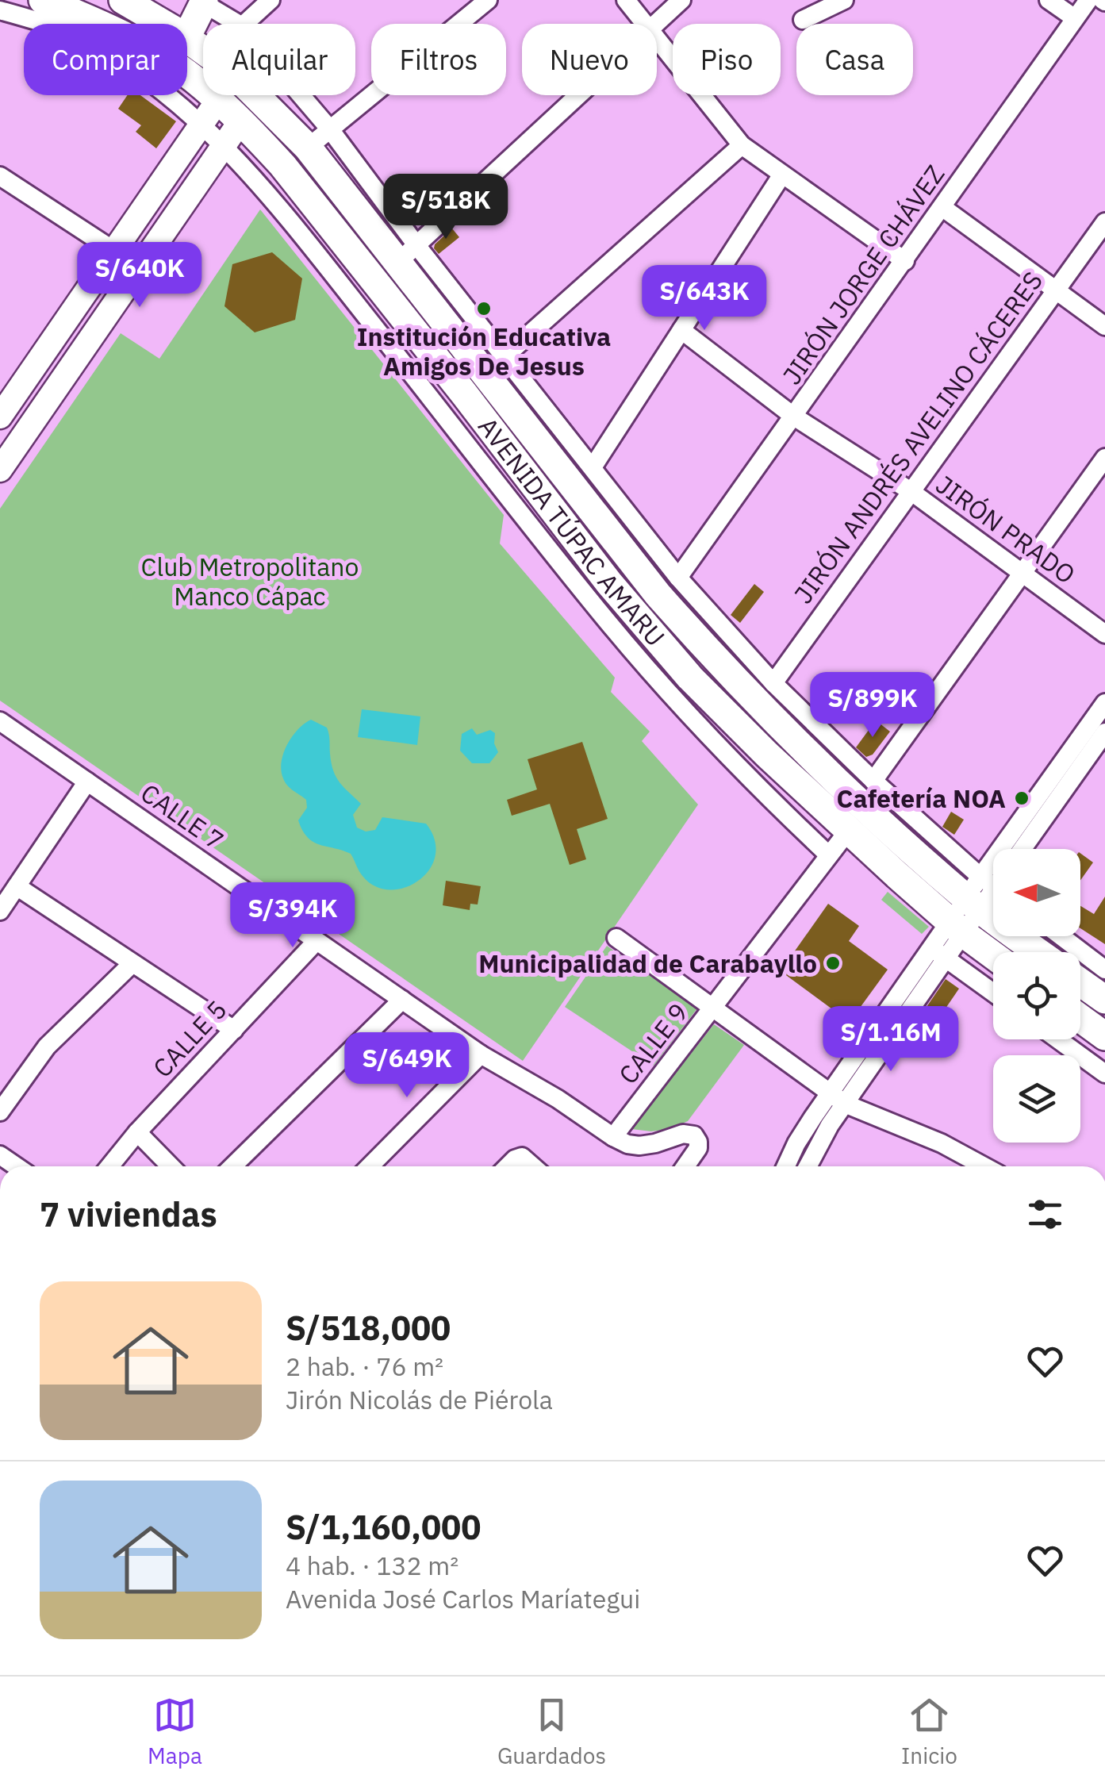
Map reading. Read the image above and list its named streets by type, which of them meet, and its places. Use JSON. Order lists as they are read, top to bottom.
{
  "streets": {
    "highway": ["AVENIDA TÚPAC AMARU"],
    "street": [
      "JIRÓN JORGE CHÁVEZ",
      "JIRÓN ANDRÉS AVELINO CÁCERES",
      "JIRÓN PRADO",
      "CALLE 7",
      "CALLE 5",
      "CALLE 9"
    ]
  },
  "crossings": [
    ["JIRÓN JORGE CHÁVEZ", "JIRÓN PRADO"],
    ["JIRÓN JORGE CHÁVEZ", "AVENIDA TÚPAC AMARU"],
    ["JIRÓN ANDRÉS AVELINO CÁCERES", "JIRÓN PRADO"],
    ["JIRÓN ANDRÉS AVELINO CÁCERES", "AVENIDA TÚPAC AMARU"],
    ["AVENIDA TÚPAC AMARU", "CALLE 9"],
    ["CALLE 7", "CALLE 5"],
    ["CALLE 7", "CALLE 9"]
  ],
  "parks": ["Club Metropolitano Manco Cápac"],
  "places": ["Institución Educativa Amigos De Jesus", "Cafetería NOA", "Municipalidad de Carabayllo"],
  "north": "left",
  "page": {
    "chip": [
      "Comprar",
      "Alquilar",
      "Filtros",
      "Nuevo",
      "Piso",
      "Casa"
    ],
    "price": [
      "S/518K",
      "S/640K",
      "S/643K",
      "S/899K",
      "S/394K",
      "S/1.16M",
      "S/649K"
    ],
    "heading": "7 viviendas",
    "list": [
      {
        "name": "S/518,000",
        "note": "2 hab. · 76 m² · Jirón Nicolás de Piérola"
      },
      {
        "name": "S/1,160,000",
        "note": "4 hab. · 132 m² · Avenida José Carlos Maríategui"
      }
    ],
    "tabs": ["Mapa", "Guardados", "Inicio"]
  }
}
